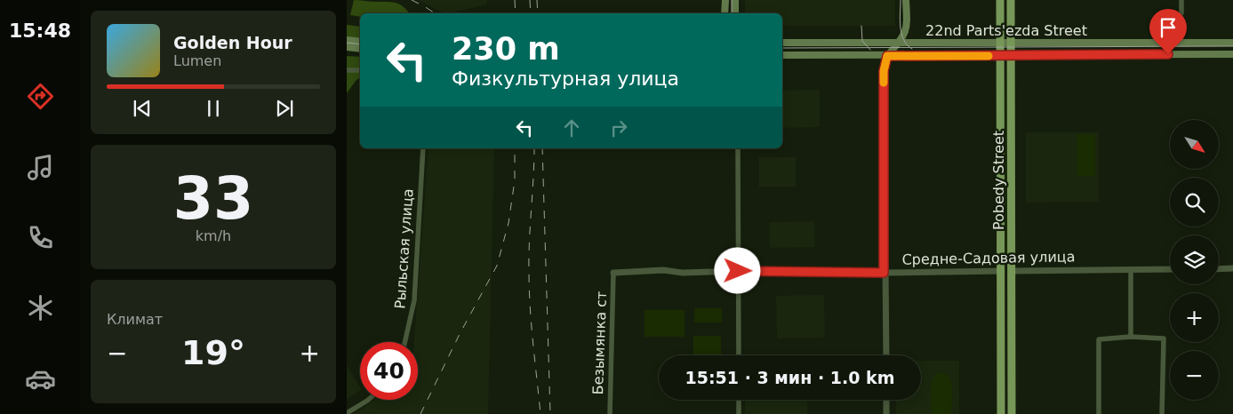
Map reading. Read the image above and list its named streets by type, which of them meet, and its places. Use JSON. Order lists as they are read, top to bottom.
{
  "streets": {
    "main road": ["22nd Parts'ezda Street", "Pobedy Street", "Средне-Садовая улица"],
    "street": ["Рыльская улица", "Безымянка ст"]
  },
  "crossings": [
    ["22nd Parts'ezda Street", "Pobedy Street"],
    ["Pobedy Street", "Средне-Садовая улица"],
    ["Средне-Садовая улица", "Безымянка ст"]
  ],
  "north": "bottom right",
  "page": {
    "tabs": "15:48",
    "turn": ["230 m", "Физкультурная улица"],
    "song": ["Golden Hour", "Lumen"],
    "map_buttons": ["+", "−"],
    "tile": [
      ["33", "km/h"],
      "Климат"
    ],
    "heat": ["−", "19°", "+"],
    "limit": "40",
    "trip": "15:51 · 3 мин · 1.0 km"
  }
}
